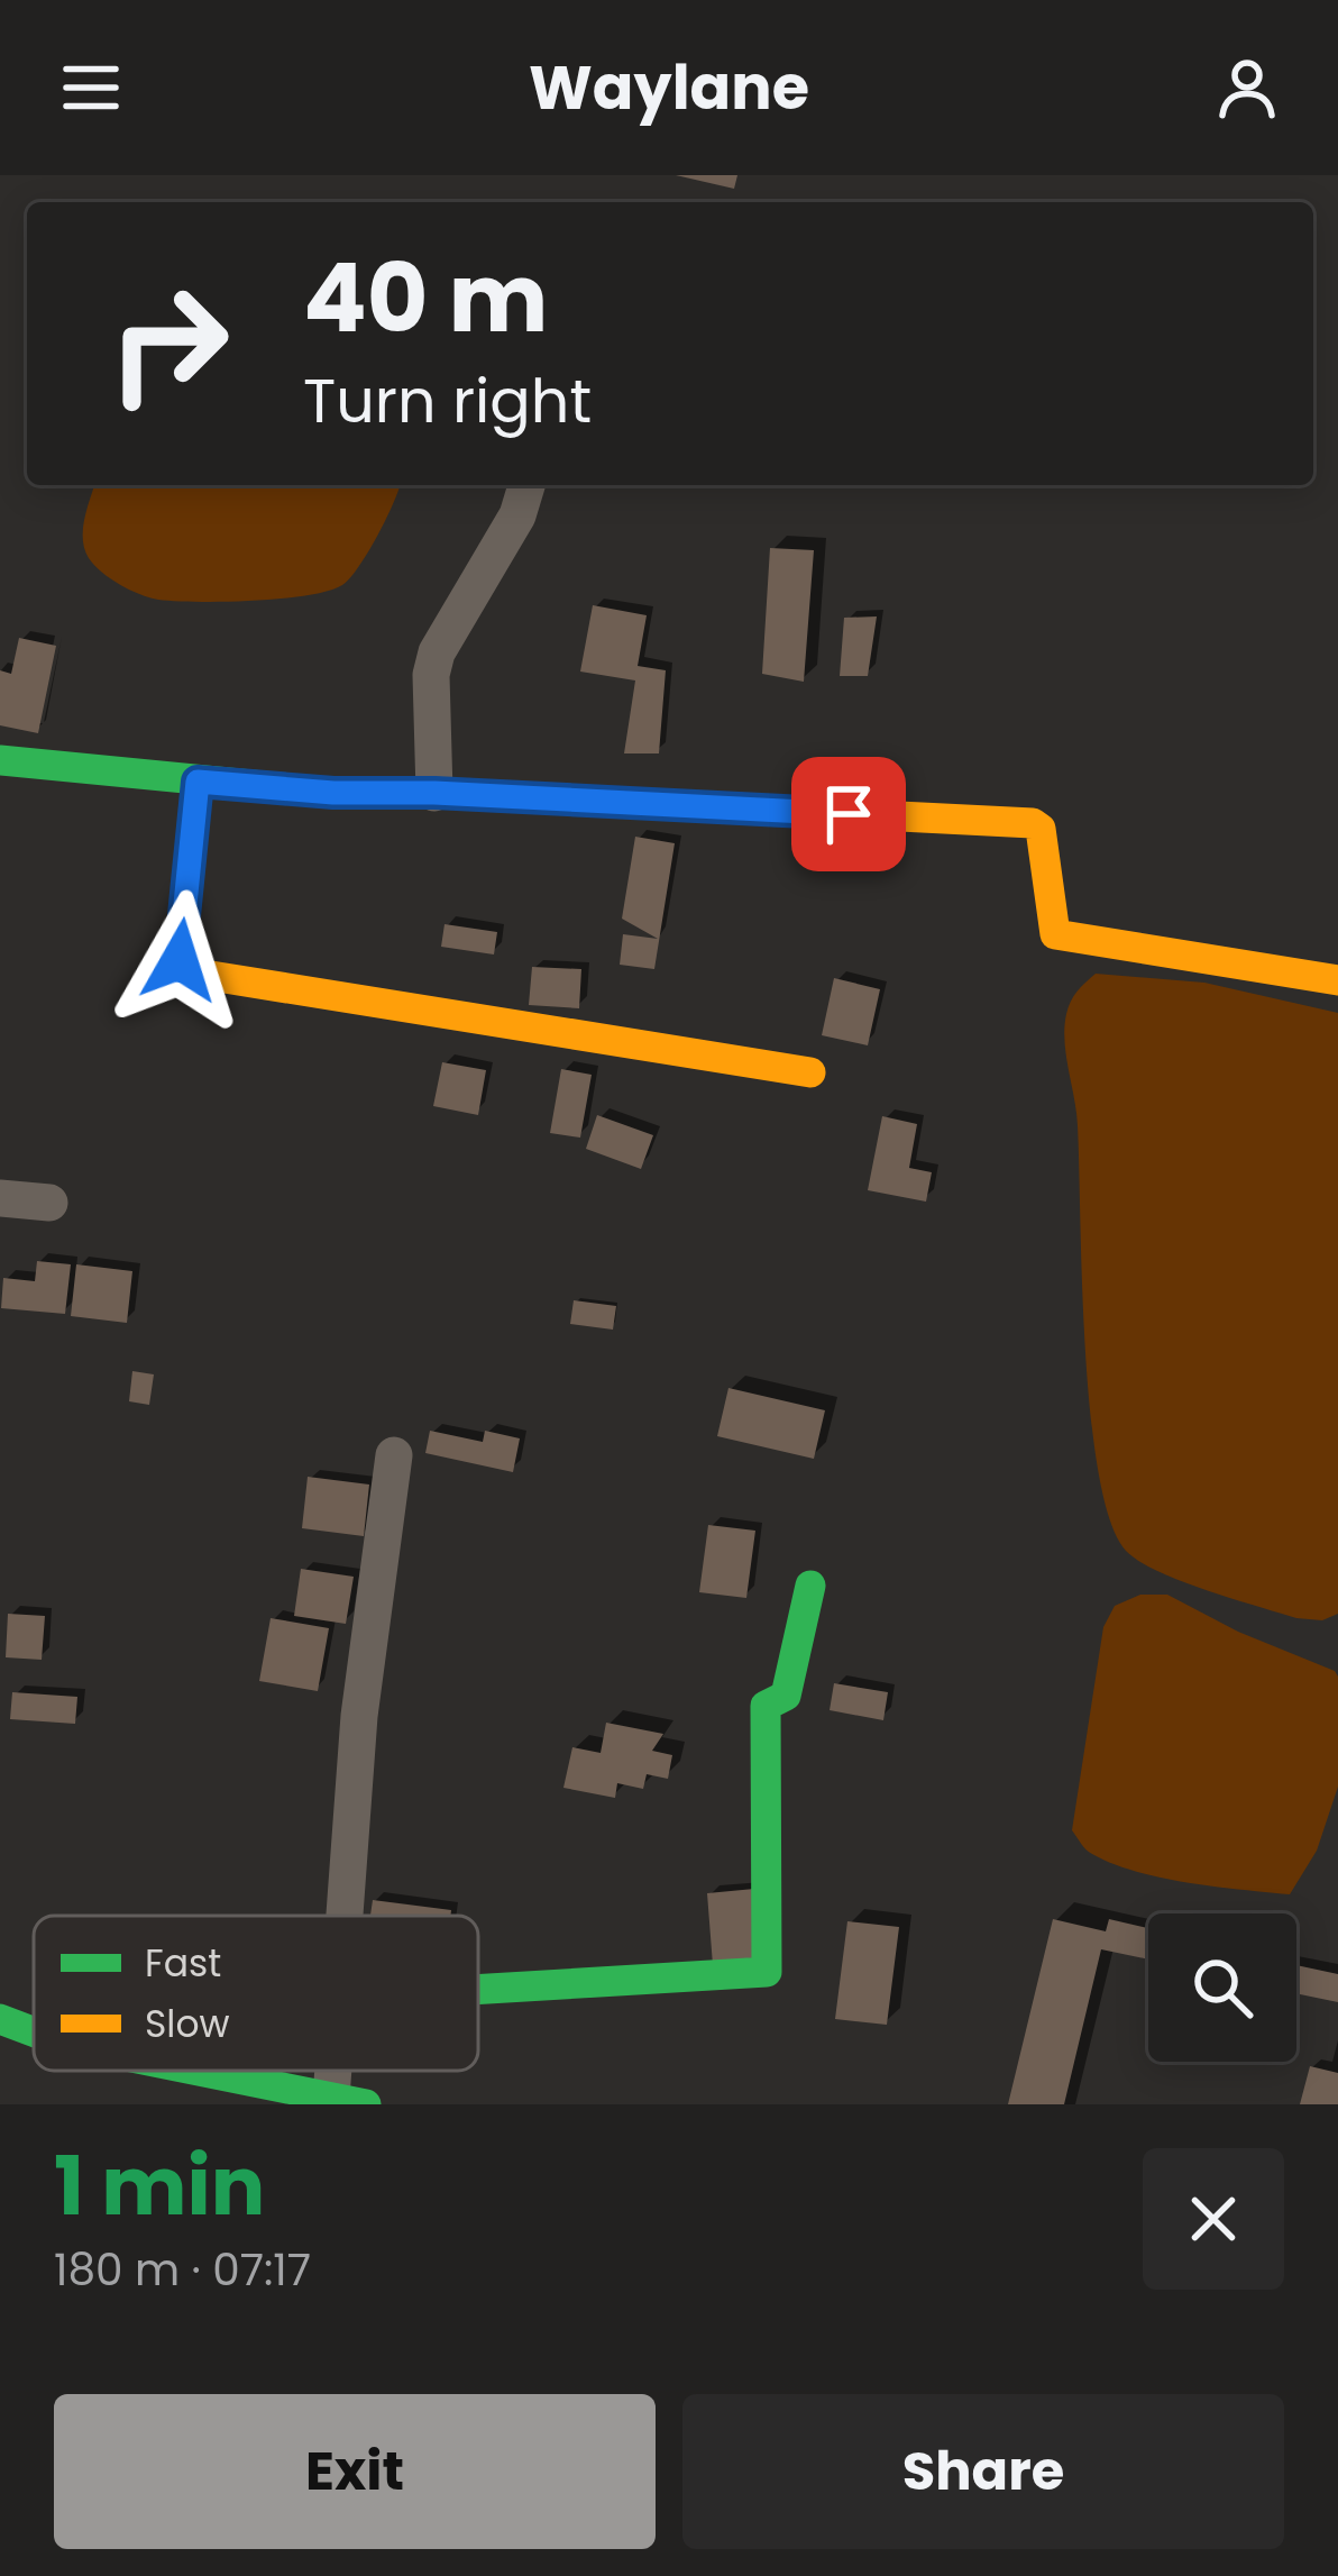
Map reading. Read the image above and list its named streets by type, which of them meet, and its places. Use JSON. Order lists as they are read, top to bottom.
{
  "legend": ["Fast", "Slow"],
  "page": {
    "header": "Waylane",
    "turn": ["40 m", "Turn right"],
    "heading": ["1 min", "180 m · 07:17"],
    "buttons": ["Exit", "Share"]
  }
}
